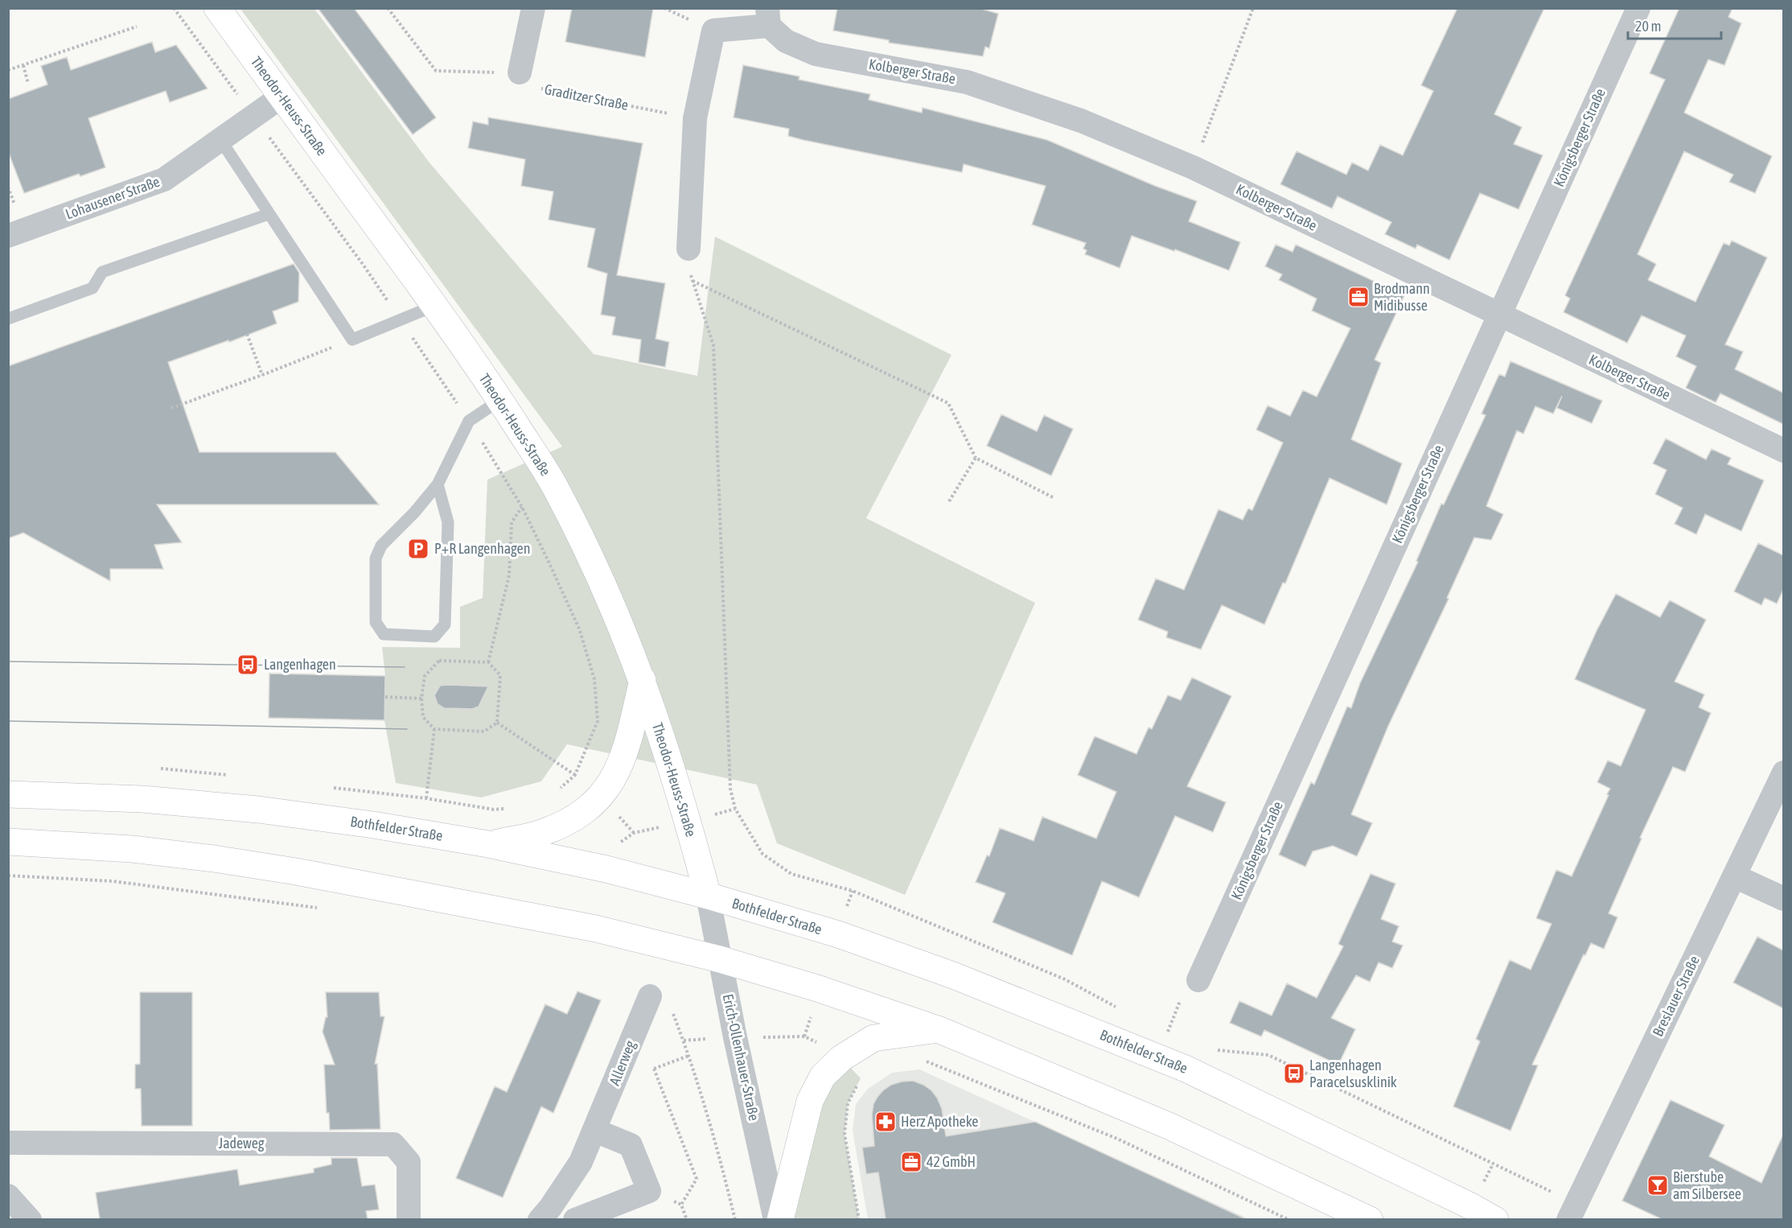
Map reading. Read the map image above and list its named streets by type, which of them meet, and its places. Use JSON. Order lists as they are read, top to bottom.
{
  "streets": {
    "main road": ["Theodor-Heuss-Straße", "Bothfelder Straße"],
    "street": [
      "Kolberger Straße",
      "Königsberger Straße",
      "Lohausener Straße",
      "Breslauer Straße",
      "Erich-Ollenhauer-Straße",
      "Allerweg",
      "Jadeweg"
    ],
    "path": ["Graditzer Straße"]
  },
  "crossings": [
    ["Kolberger Straße", "Königsberger Straße"],
    ["Theodor-Heuss-Straße", "Lohausener Straße"],
    ["Theodor-Heuss-Straße", "Bothfelder Straße"],
    ["Theodor-Heuss-Straße", "Erich-Ollenhauer-Straße"],
    ["Bothfelder Straße", "Erich-Ollenhauer-Straße"]
  ],
  "places": {
    "office": ["Brodmann Midibusse", "42 GmbH"],
    "parking": ["P+R Langenhagen"],
    "bus stop": ["Langenhagen", "Langenhagen Paracelsusklinik"],
    "pharmacy": ["Herz Apotheke"],
    "bar": ["Bierstube am Silbersee"]
  },
  "scale_bar": "20 m"
}
